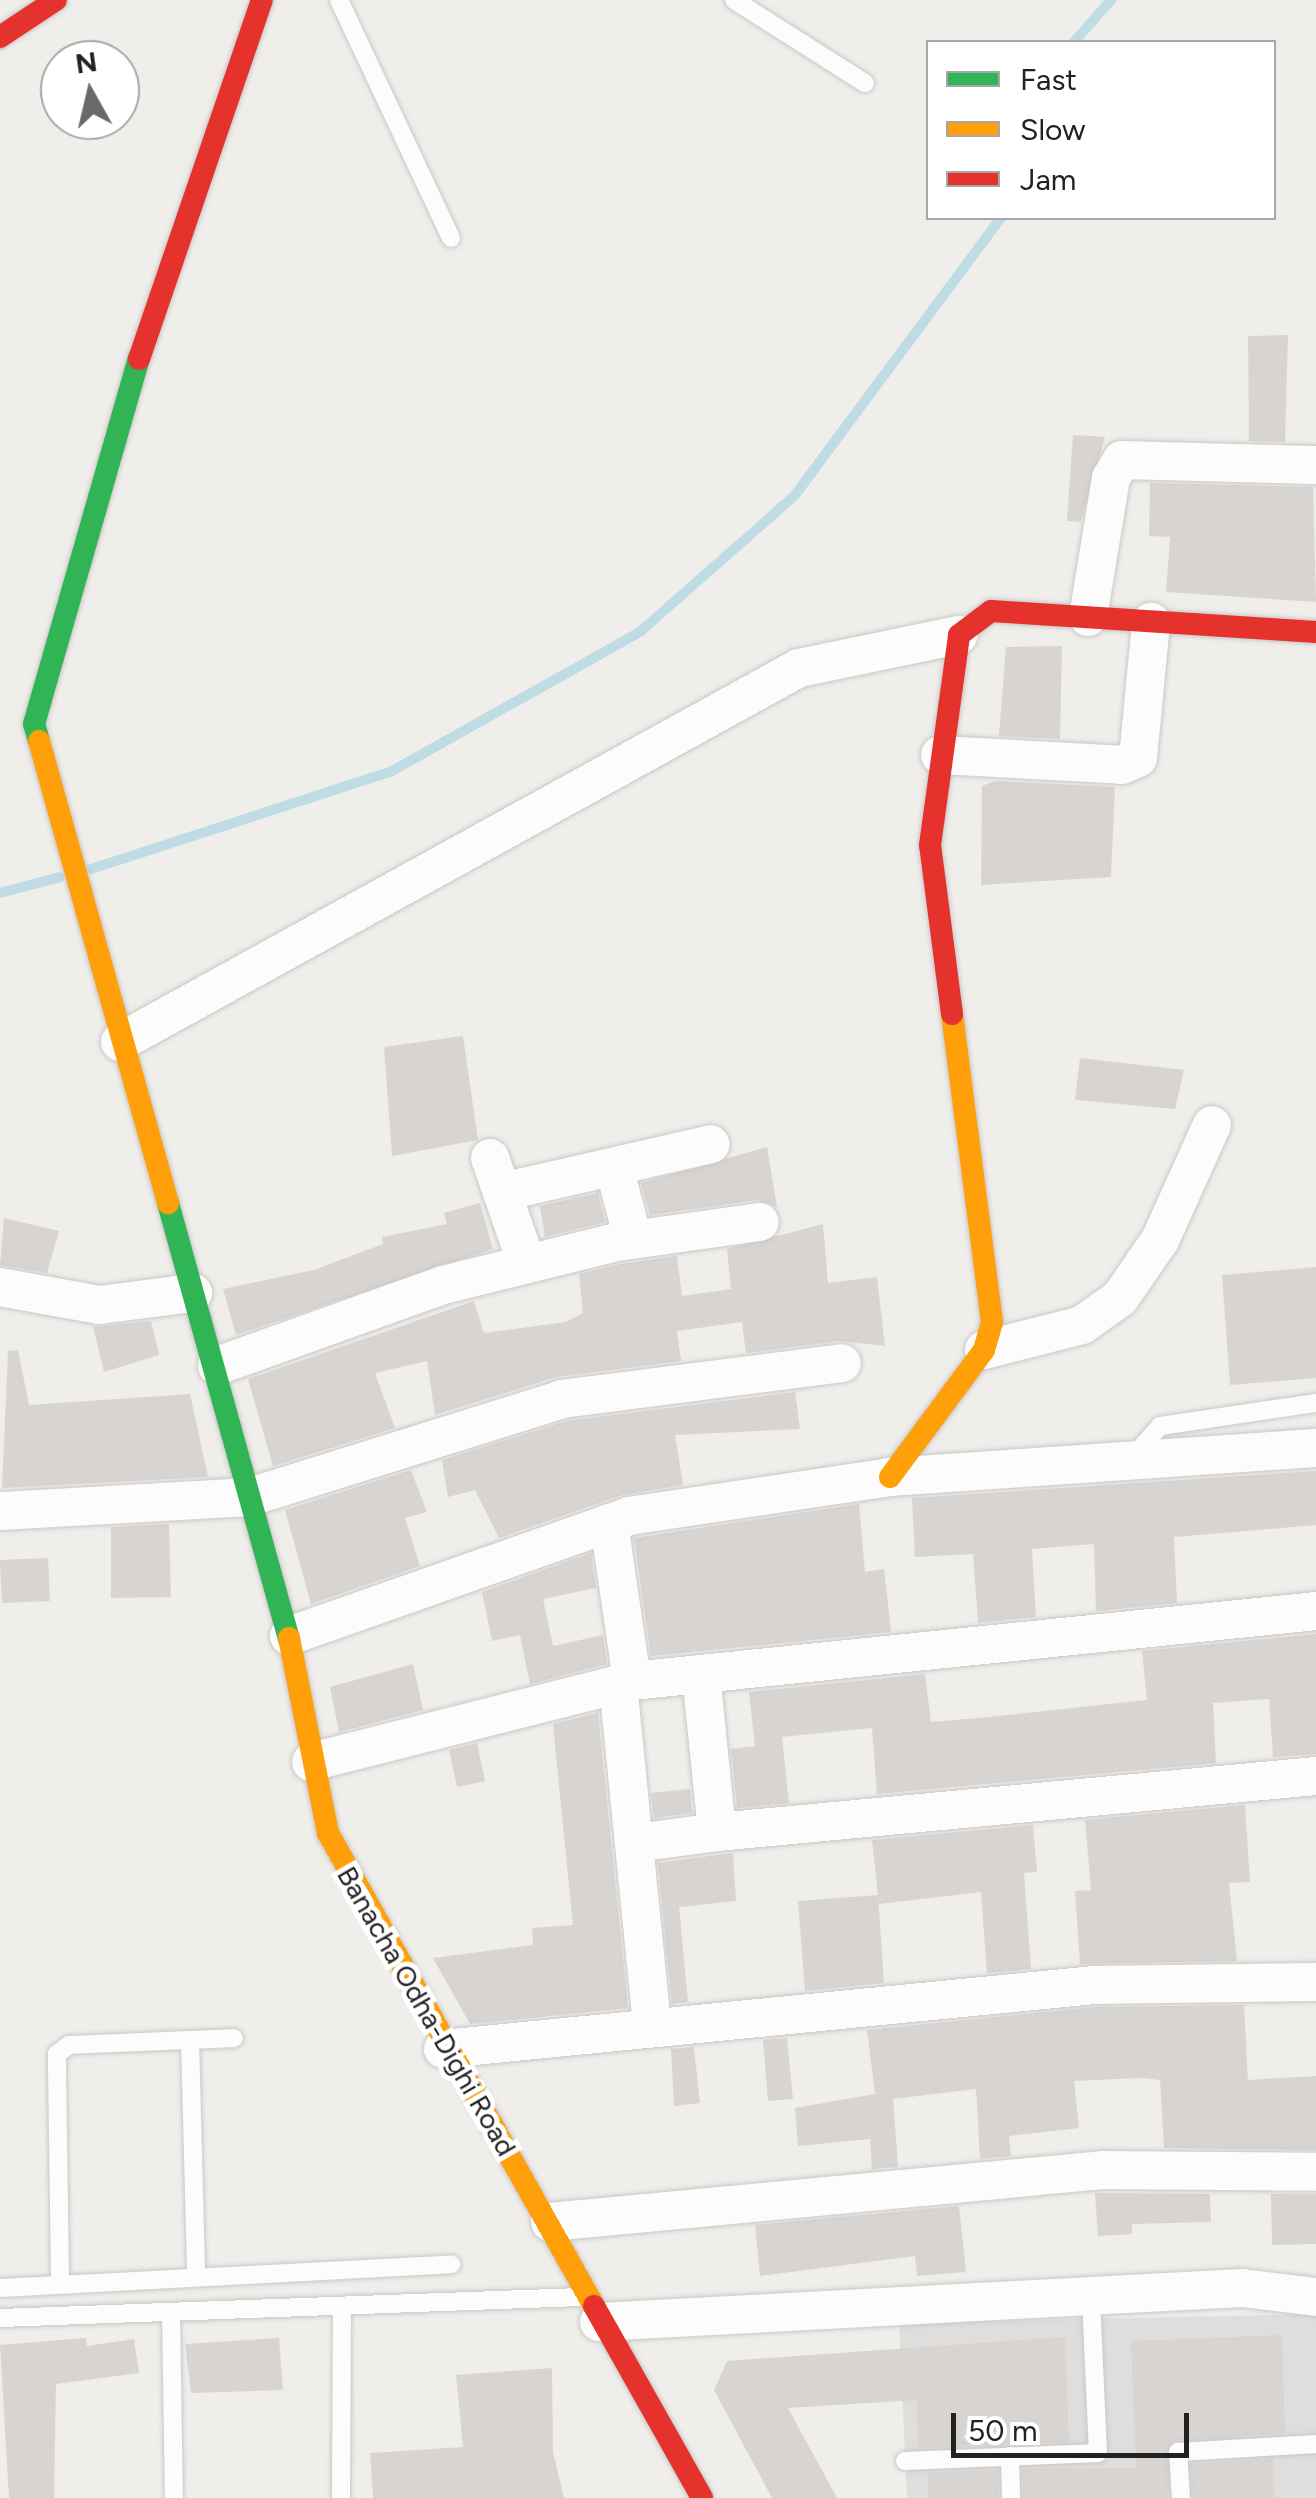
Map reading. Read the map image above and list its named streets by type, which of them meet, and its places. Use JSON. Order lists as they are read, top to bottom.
{
  "streets": {
    "street": ["Banacha Odha-Dighi Road"]
  },
  "legend": ["Fast", "Slow", "Jam"],
  "scale_bar": "50 m",
  "north": "top"
}
